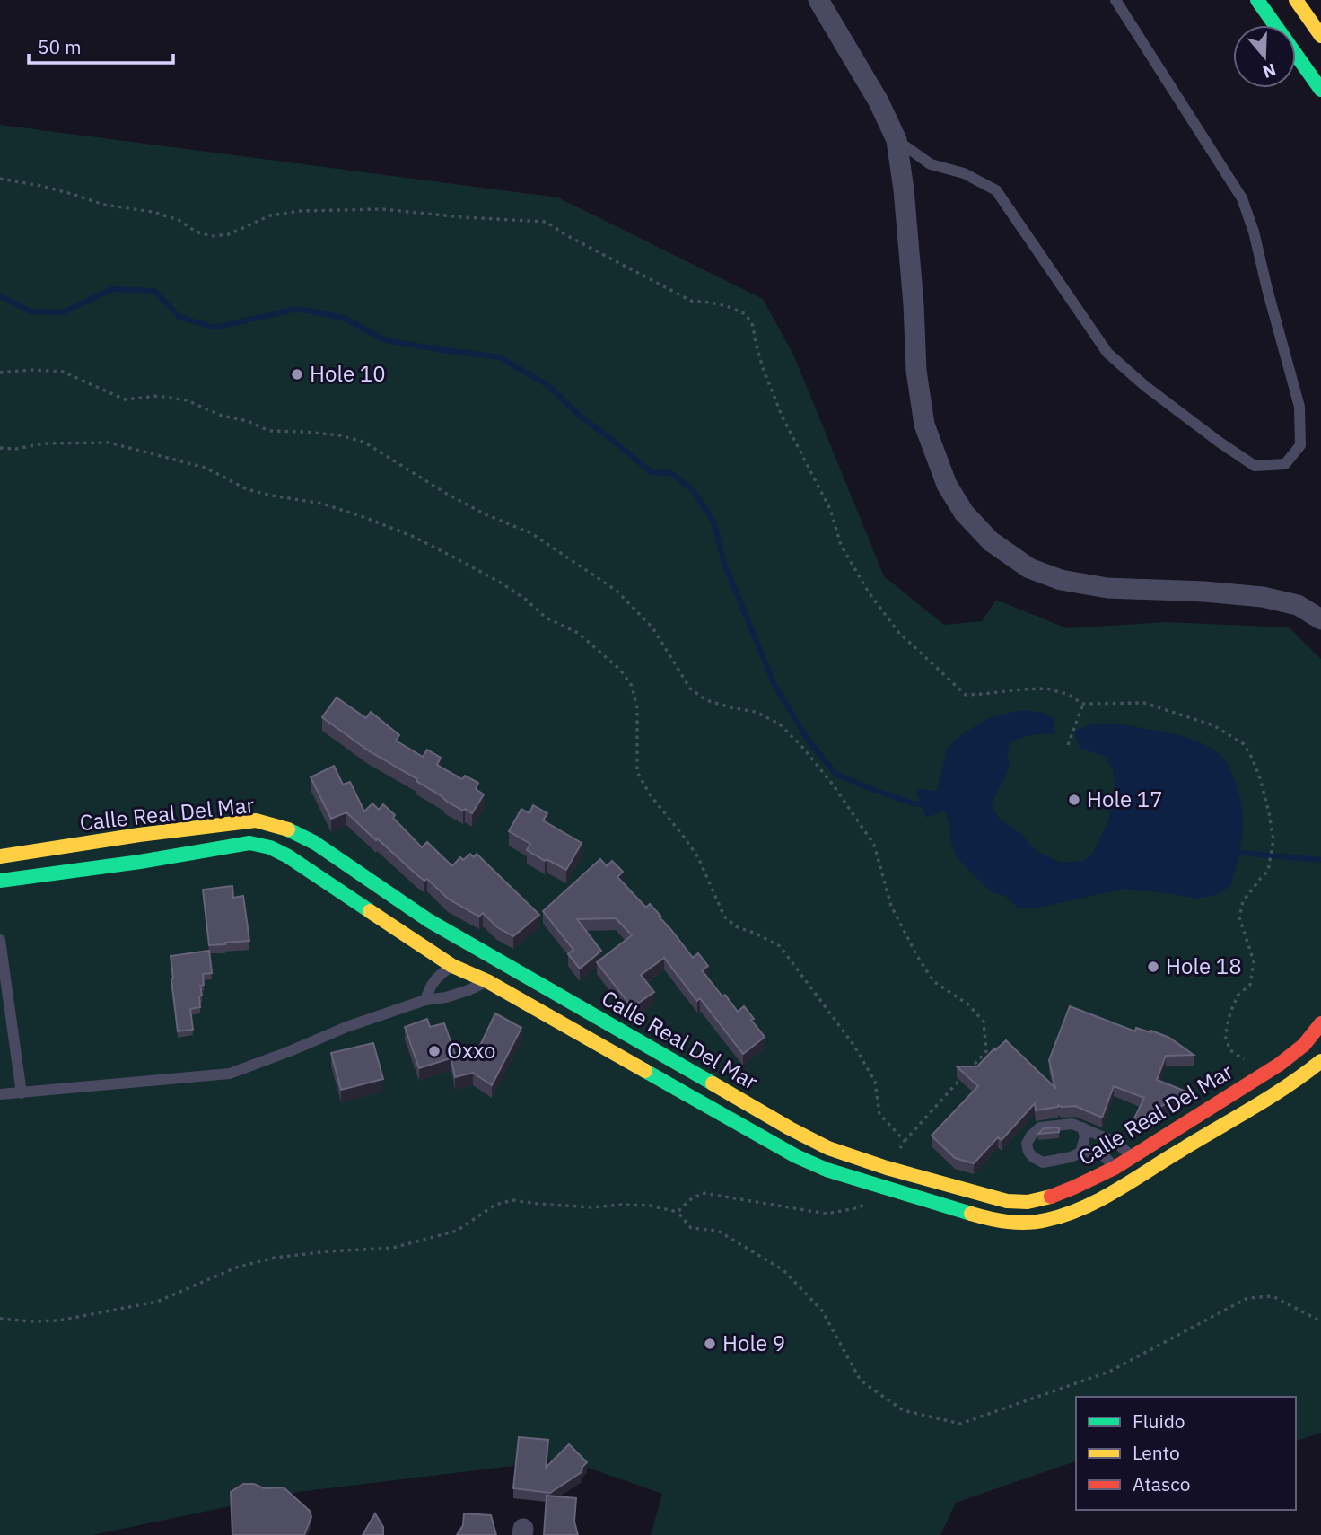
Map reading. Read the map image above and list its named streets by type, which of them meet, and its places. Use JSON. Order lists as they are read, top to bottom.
{
  "streets": {
    "main road": ["Calle Real Del Mar"]
  },
  "places": [
    "Hole 10",
    "Hole 17",
    "Hole 18",
    "Oxxo",
    "Hole 9"
  ],
  "legend": ["Fluido", "Lento", "Atasco"],
  "scale_bar": "50 m",
  "north": "bottom"
}
